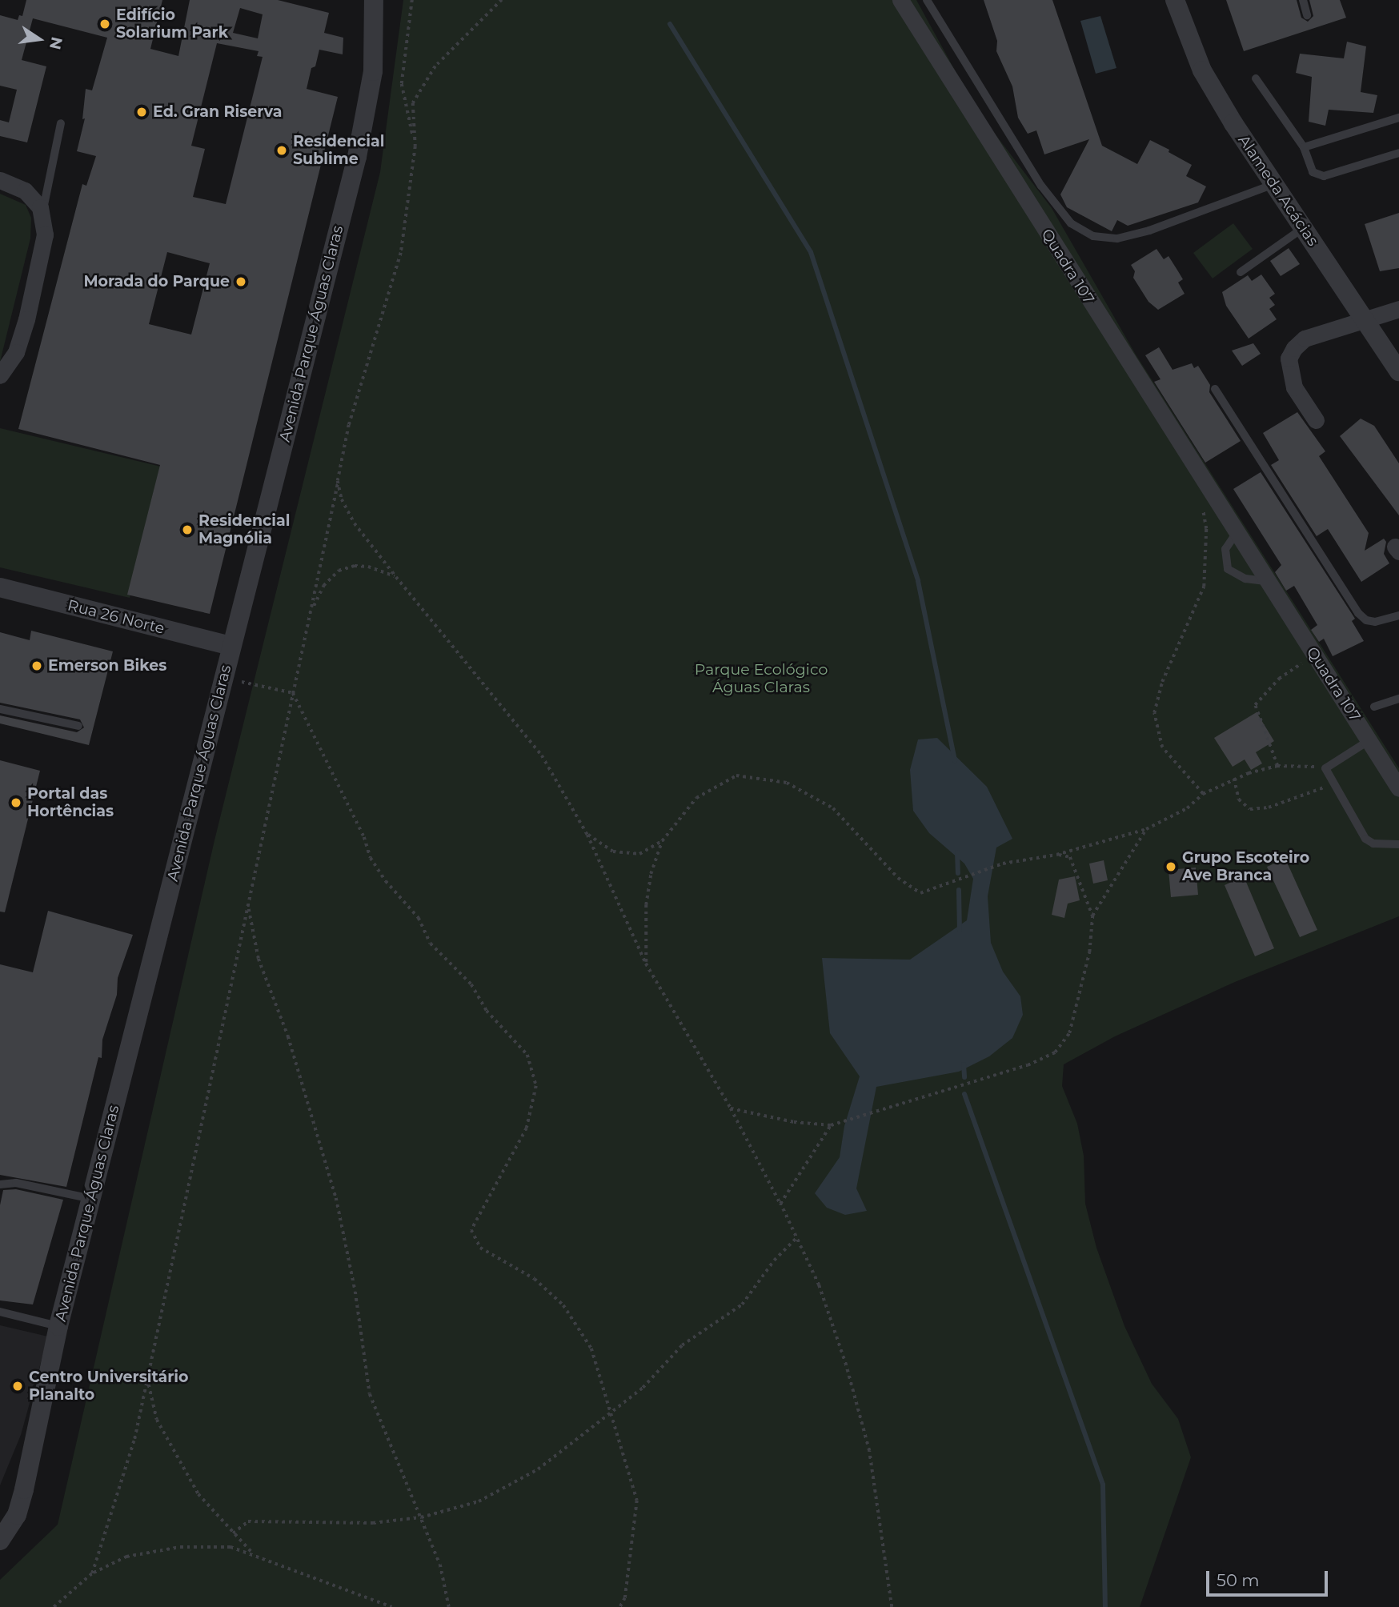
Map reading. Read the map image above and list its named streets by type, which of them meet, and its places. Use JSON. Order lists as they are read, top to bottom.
{
  "streets": {
    "street": [
      "Alameda Acácias",
      "Quadra 107",
      "Avenida Parque Águas Claras",
      "Rua 26 Norte"
    ]
  },
  "crossings": [
    ["Avenida Parque Águas Claras", "Rua 26 Norte"]
  ],
  "parks": ["Parque Ecológico Águas Claras"],
  "places": [
    "Edifício Solarium Park",
    "Ed. Gran Riserva",
    "Residencial Sublime",
    "Morada do Parque",
    "Residencial Magnólia",
    "Emerson Bikes",
    "Portal das Hortências",
    "Grupo Escoteiro Ave Branca",
    "Centro Universitário Planalto"
  ],
  "scale_bar": "50 m",
  "north": "right"
}
